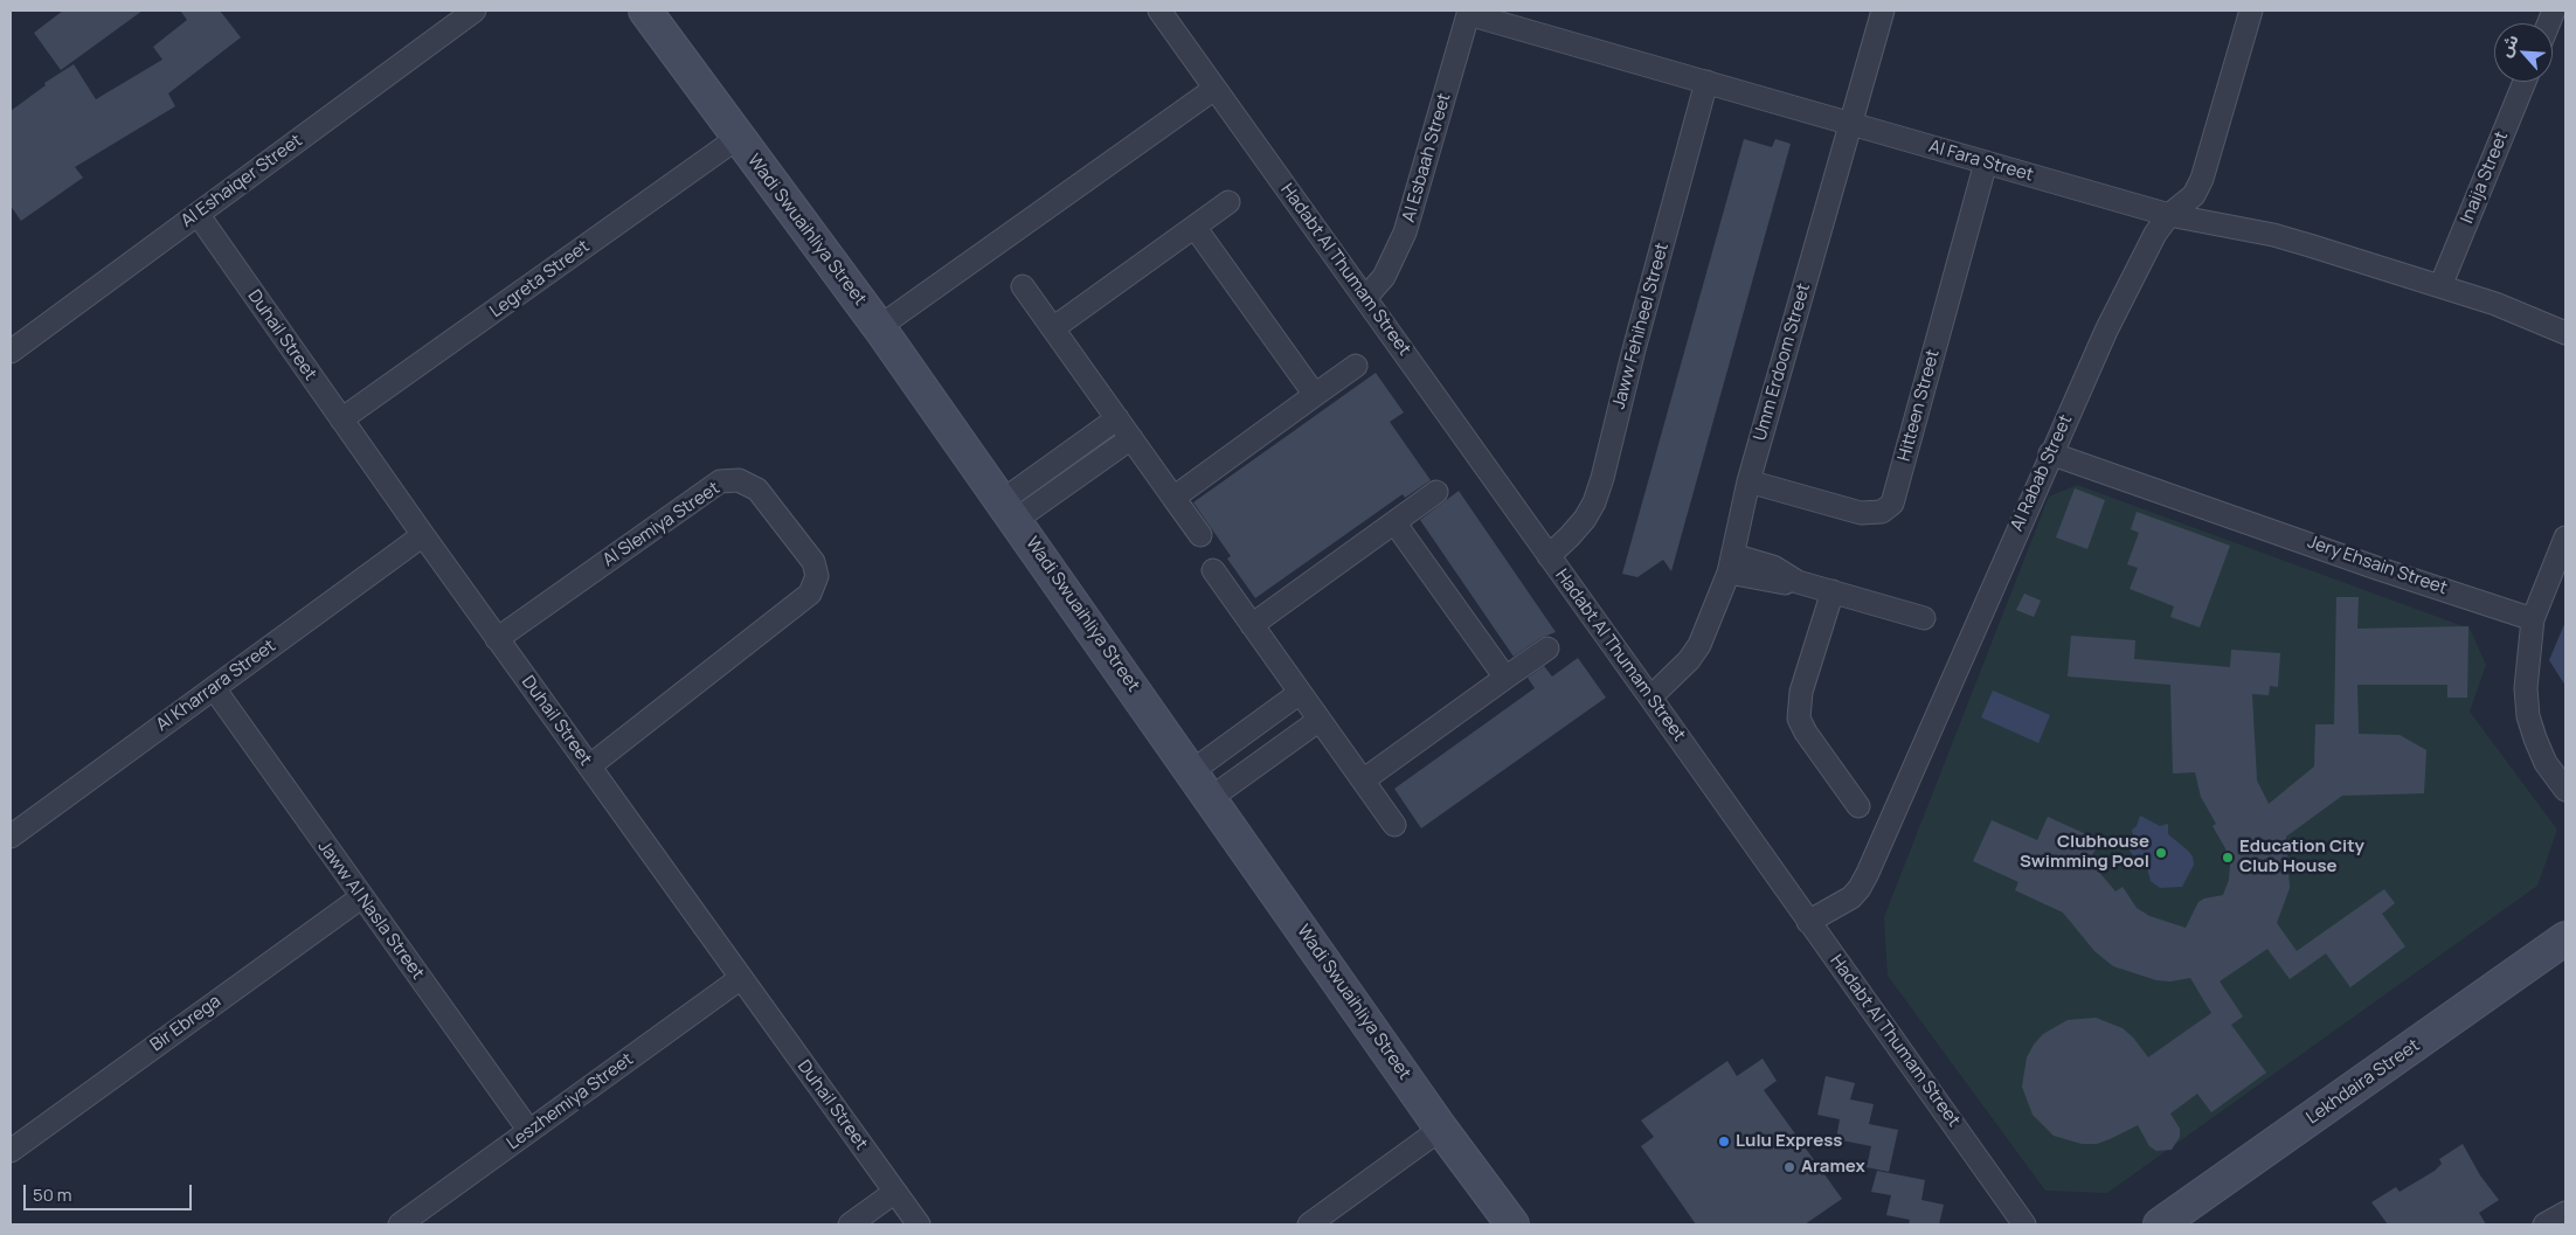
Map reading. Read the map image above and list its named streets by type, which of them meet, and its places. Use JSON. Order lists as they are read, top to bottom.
{
  "streets": {
    "street": [
      "Al Esbaah Street",
      "Al Fara Street",
      "Inaija Street",
      "Al Eshaiqer Street",
      "Wadi Swuaihliya Street",
      "Hadabt Al Thumam Street",
      "Legreta Street",
      "Jaww Fehiheel Street",
      "Duhail Street",
      "Umm Erdoom Street",
      "Hitteen Street",
      "Al Rabab Street",
      "Al Slemiya Street",
      "Jery Ehsain Street",
      "Al Kharrara Street",
      "Jaww Al Nasla Street",
      "Bir Ebrega",
      "Lekhdaira Street",
      "Leszhemiya Street"
    ]
  },
  "crossings": [
    ["Al Esbaah Street", "Al Fara Street"],
    ["Al Esbaah Street", "Hadabt Al Thumam Street"],
    ["Al Fara Street", "Inaija Street"],
    ["Al Fara Street", "Jaww Fehiheel Street"],
    ["Al Fara Street", "Umm Erdoom Street"],
    ["Al Fara Street", "Hitteen Street"],
    ["Al Fara Street", "Al Rabab Street"],
    ["Al Eshaiqer Street", "Duhail Street"],
    ["Wadi Swuaihliya Street", "Legreta Street"],
    ["Hadabt Al Thumam Street", "Jaww Fehiheel Street"],
    ["Hadabt Al Thumam Street", "Umm Erdoom Street"],
    ["Hadabt Al Thumam Street", "Al Rabab Street"],
    ["Legreta Street", "Duhail Street"],
    ["Duhail Street", "Al Slemiya Street"],
    ["Duhail Street", "Al Kharrara Street"],
    ["Duhail Street", "Leszhemiya Street"],
    ["Umm Erdoom Street", "Hitteen Street"],
    ["Al Rabab Street", "Jery Ehsain Street"],
    ["Al Kharrara Street", "Jaww Al Nasla Street"],
    ["Jaww Al Nasla Street", "Bir Ebrega"],
    ["Jaww Al Nasla Street", "Leszhemiya Street"]
  ],
  "places": [
    "Clubhouse Swimming Pool",
    "Education City Club House",
    "Lulu Express",
    "Aramex"
  ],
  "scale_bar": "50 m",
  "north": "top left"
}
